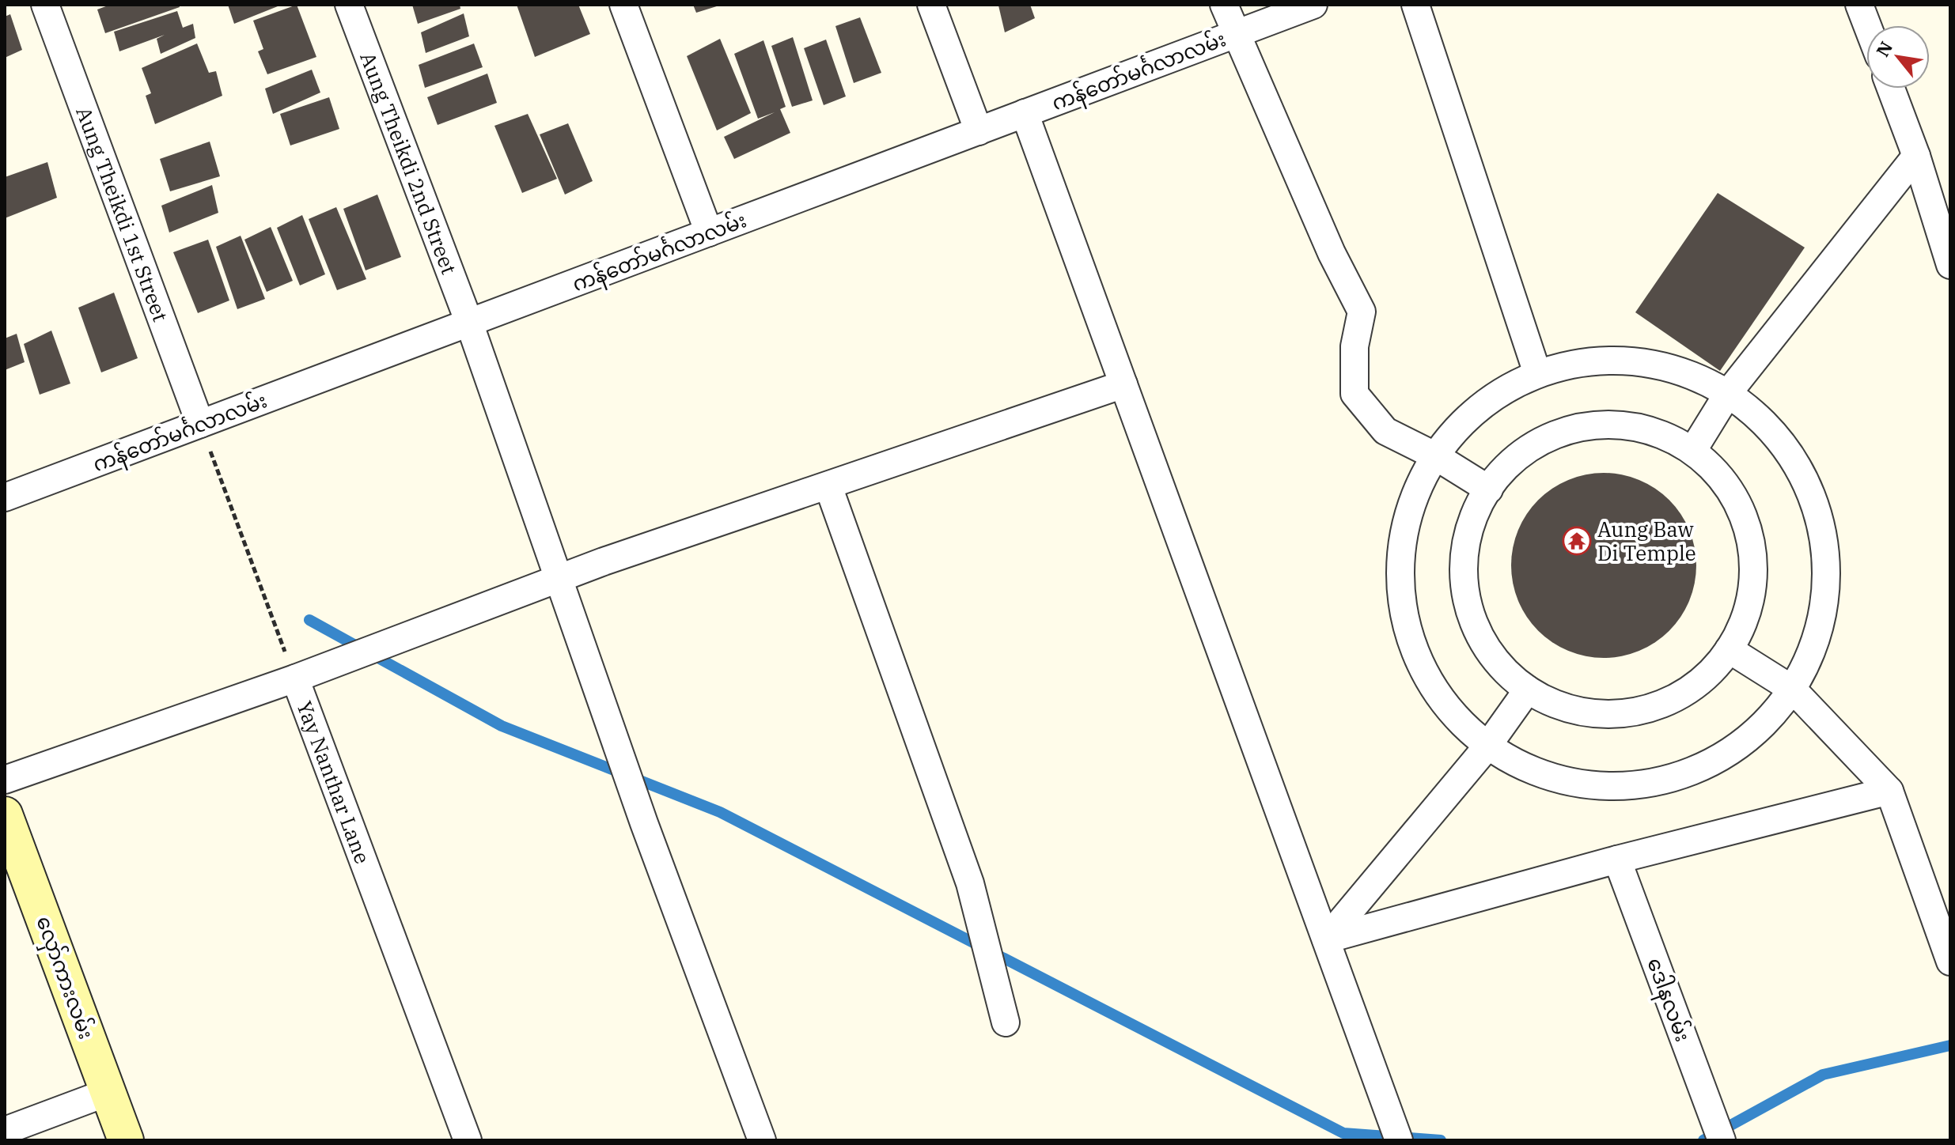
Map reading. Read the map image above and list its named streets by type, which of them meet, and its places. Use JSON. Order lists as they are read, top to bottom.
{
  "streets": {
    "main road": ["လှော်ကားလမ်း"],
    "street": [
      "ကန်တော်မင်္ဂလာလမ်း",
      "Aung Theikdi 2nd Street",
      "Aung Theikdi 1st Street",
      "Yay Nanthar Lane",
      "ဒေါနလမ်း"
    ]
  },
  "crossings": [
    ["ကန်တော်မင်္ဂလာလမ်း", "Aung Theikdi 2nd Street"],
    ["ကန်တော်မင်္ဂလာလမ်း", "Aung Theikdi 1st Street"],
    ["ကန်တော်မင်္ဂလာလမ်း", "Yay Nanthar Lane"],
    ["Aung Theikdi 1st Street", "Yay Nanthar Lane"]
  ],
  "places": {
    "temple": ["Aung Baw Di Temple"]
  },
  "north": "top left"
}
